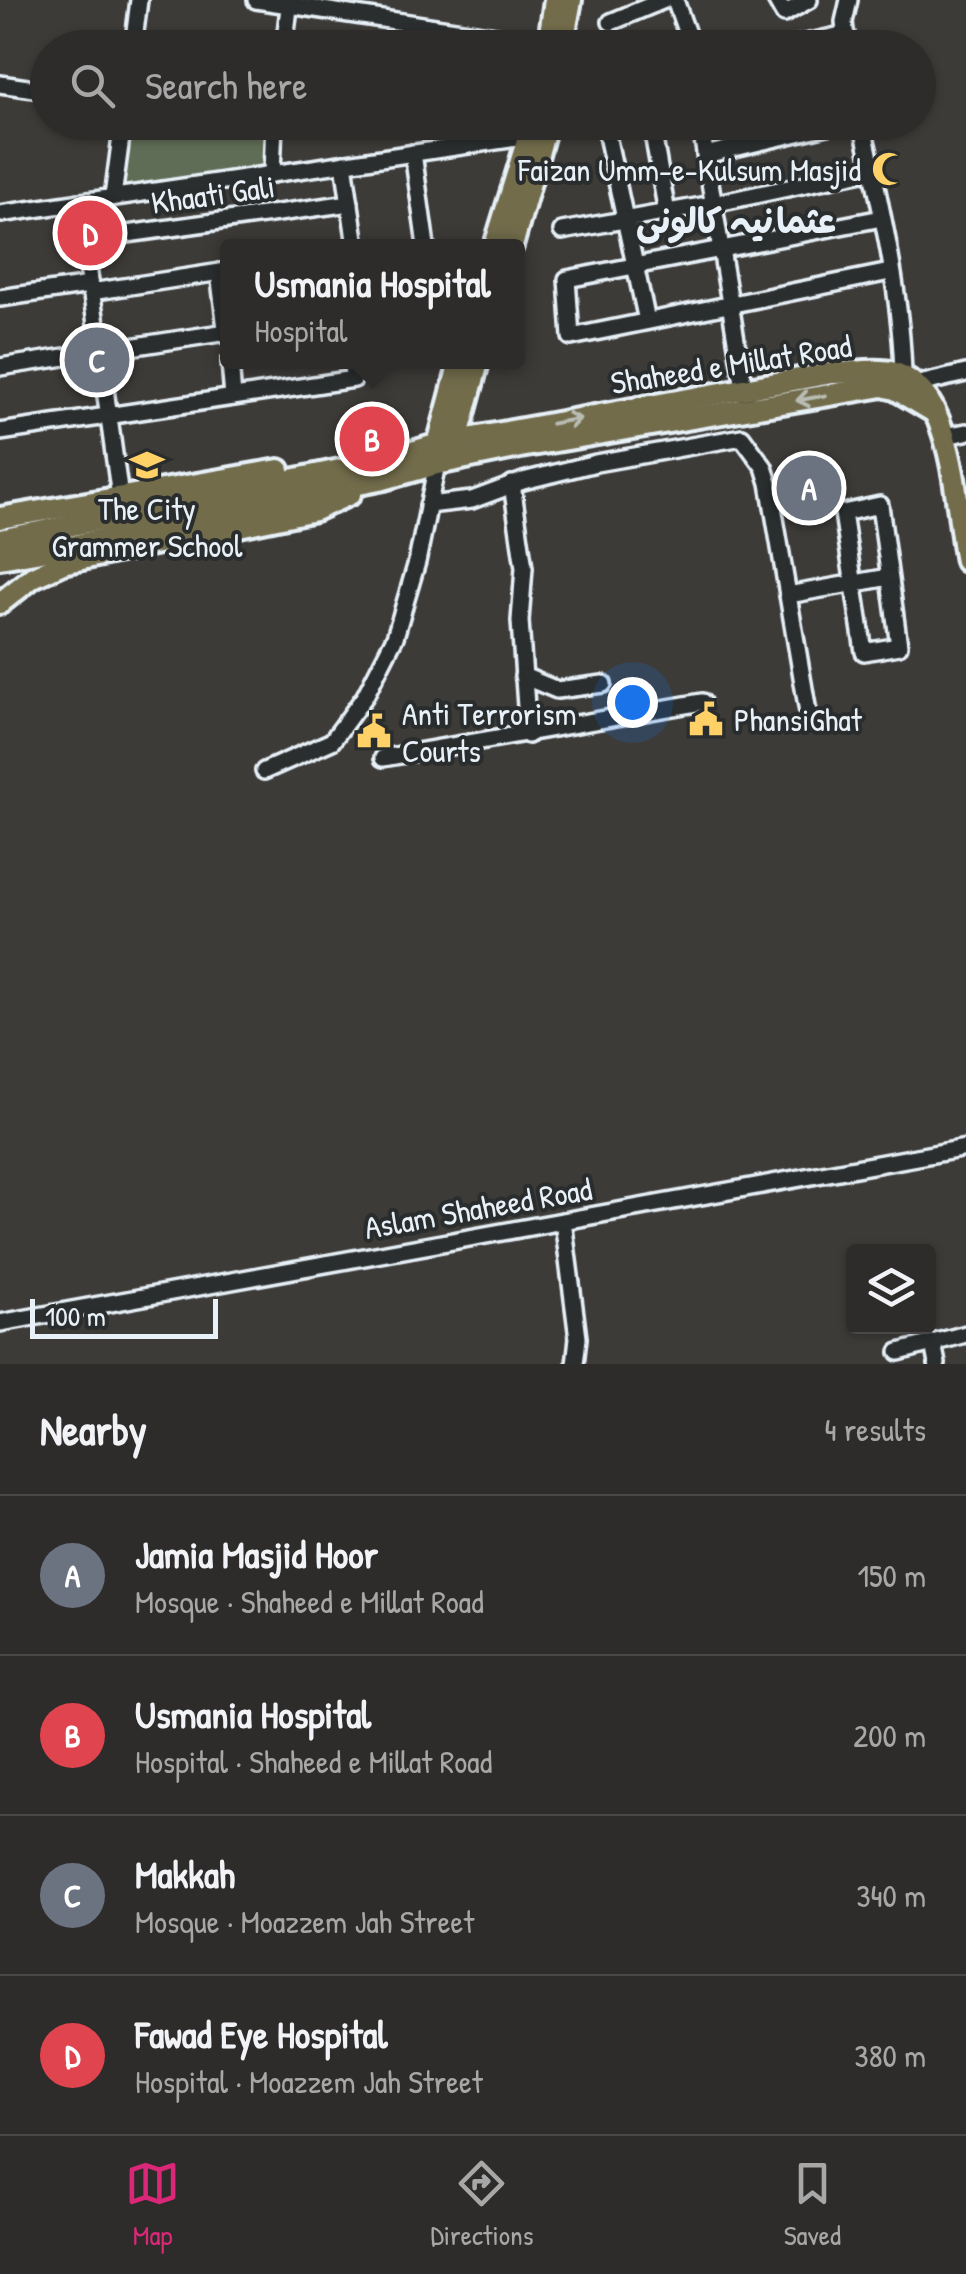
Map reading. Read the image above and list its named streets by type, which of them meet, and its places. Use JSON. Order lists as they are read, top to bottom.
{
  "streets": {
    "main road": ["Shaheed e Millat Road"],
    "street": ["Khaati Gali", "Aslam Shaheed Road"]
  },
  "districts": ["عثمانیہ کالونی"],
  "places": {
    "mosque": ["Faizan Umm-e-Kulsum Masjid"],
    "school or university": ["The City Grammer School"],
    "public building": ["PhansiGhat", "Anti Terrorism Courts"]
  },
  "scale_bar": "100 m",
  "page": {
    "search": "Search here",
    "pins": [
      "D",
      "C",
      "B",
      "A"
    ],
    "popup": ["Usmania Hospital", "Hospital"],
    "scale": "100 m",
    "heading": ["Nearby", "4 results"],
    "list": [
      {
        "mark": "A",
        "name": "Jamia Masjid Hoor",
        "note": "Mosque · Shaheed e Millat Road",
        "value": "150 m"
      },
      {
        "mark": "B",
        "name": "Usmania Hospital",
        "note": "Hospital · Shaheed e Millat Road",
        "value": "200 m"
      },
      {
        "mark": "C",
        "name": "Makkah",
        "note": "Mosque · Moazzem Jah Street",
        "value": "340 m"
      },
      {
        "mark": "D",
        "name": "Fawad Eye Hospital",
        "note": "Hospital · Moazzem Jah Street",
        "value": "380 m"
      }
    ],
    "nav": ["Map", "Directions", "Saved"]
  }
}
